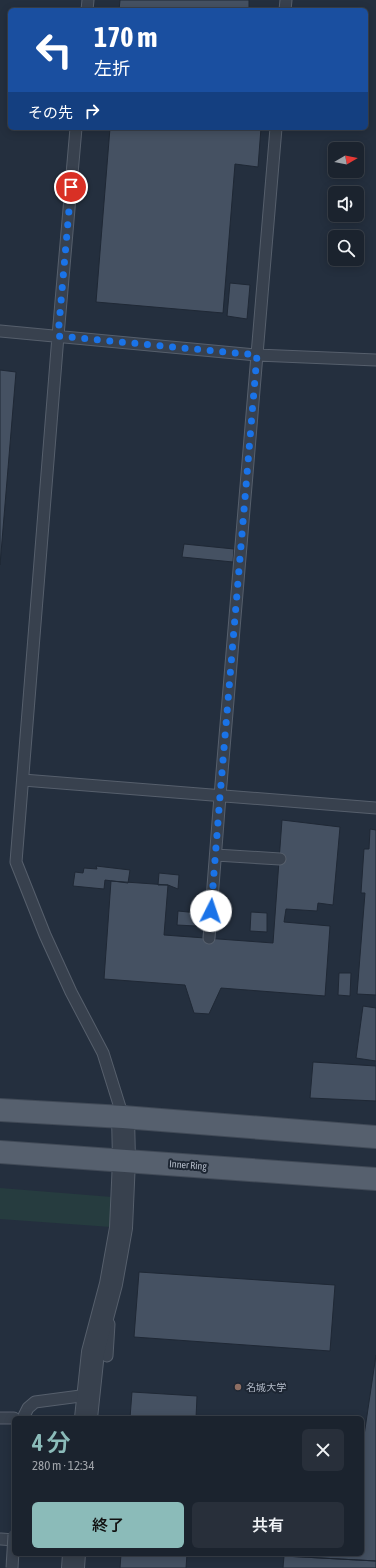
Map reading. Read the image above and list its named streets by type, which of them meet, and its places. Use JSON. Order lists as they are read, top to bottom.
{
  "streets": {
    "main road": ["Inner Ring"]
  },
  "places": ["名城大学"],
  "north": "right",
  "page": {
    "turn": ["170 m", "左折"],
    "then": "その先",
    "heading": ["4 分", "280 m · 12:34"],
    "buttons": ["終了", "共有"]
  }
}
